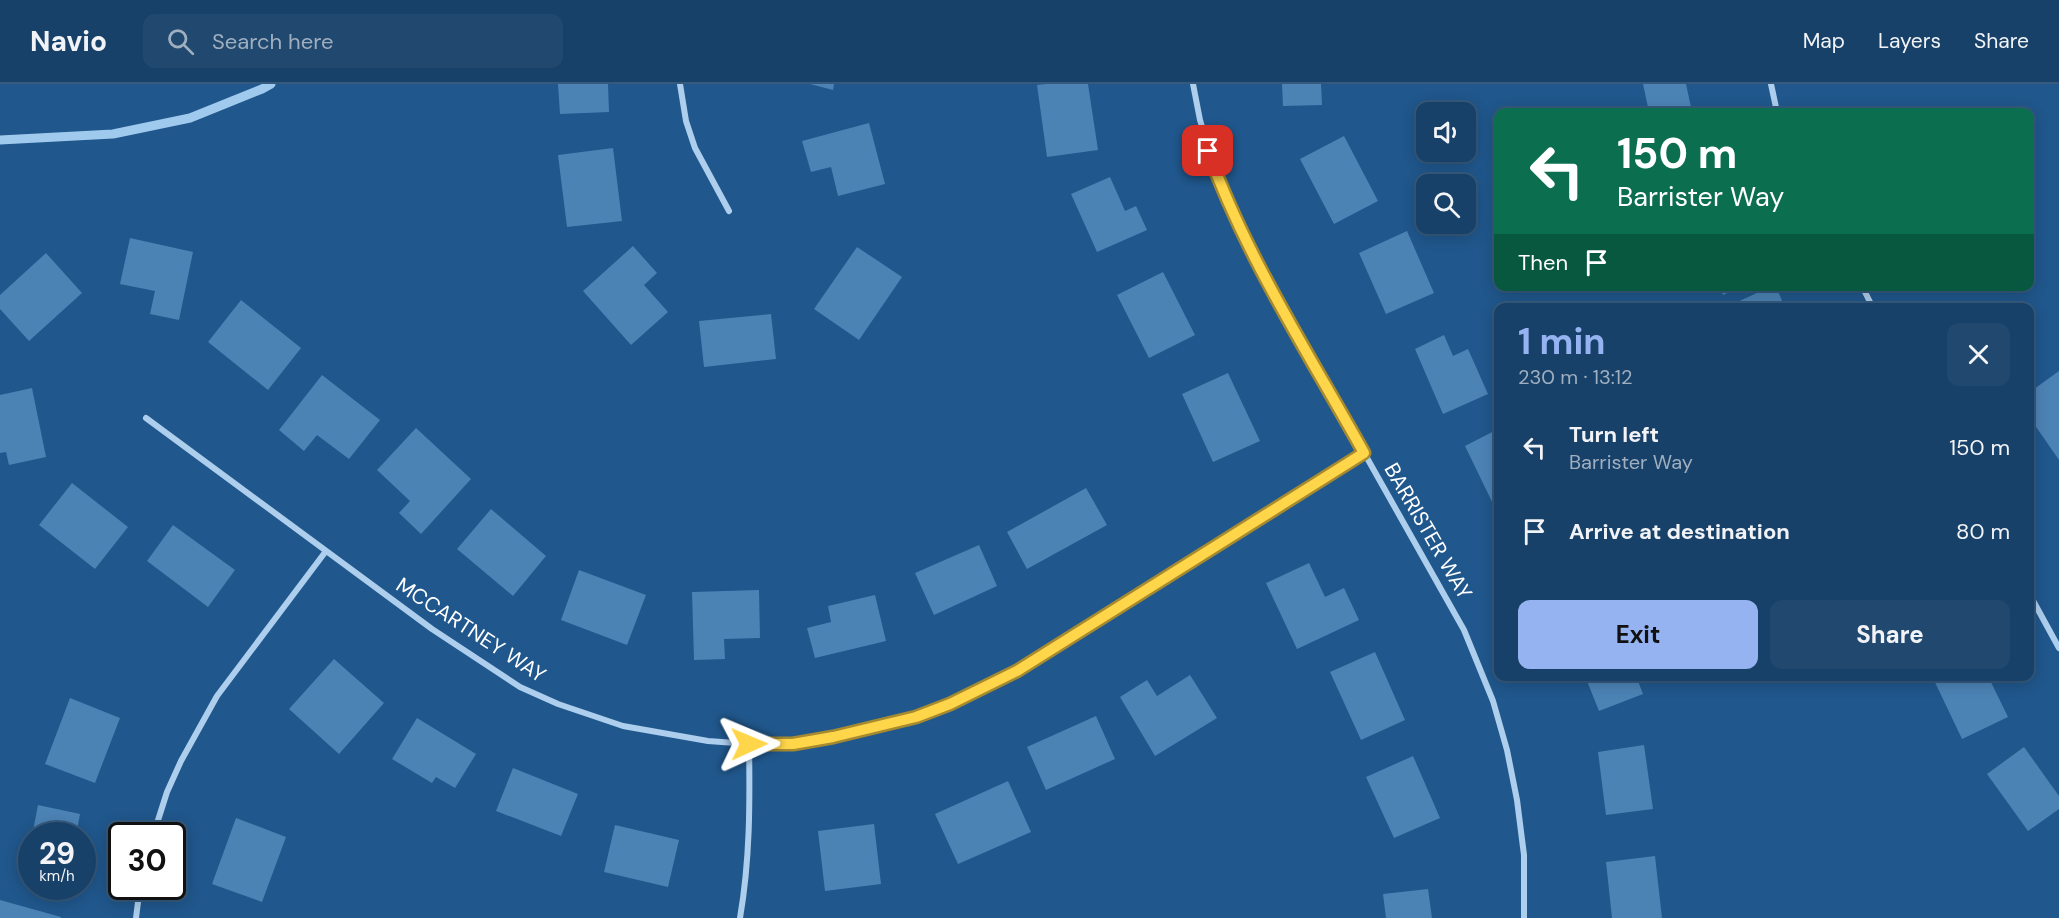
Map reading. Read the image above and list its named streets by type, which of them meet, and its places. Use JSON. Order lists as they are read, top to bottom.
{
  "streets": {
    "street": ["BARRISTER WAY", "MCCARTNEY WAY"]
  },
  "crossings": [
    ["BARRISTER WAY", "MCCARTNEY WAY"]
  ],
  "page": {
    "header": "Navio",
    "search": "Search here",
    "nav": ["Map", "Layers", "Share"],
    "turn": ["150 m", "Barrister Way"],
    "then": "Then",
    "heading": ["1 min", "230 m · 13:12"],
    "list": [
      {
        "name": "Turn left",
        "note": "Barrister Way",
        "value": "150 m"
      },
      {
        "name": "Arrive at destination",
        "value": "80 m"
      }
    ],
    "buttons": ["Exit", "Share"],
    "speed": "29 km/h",
    "limit": "30"
  }
}
